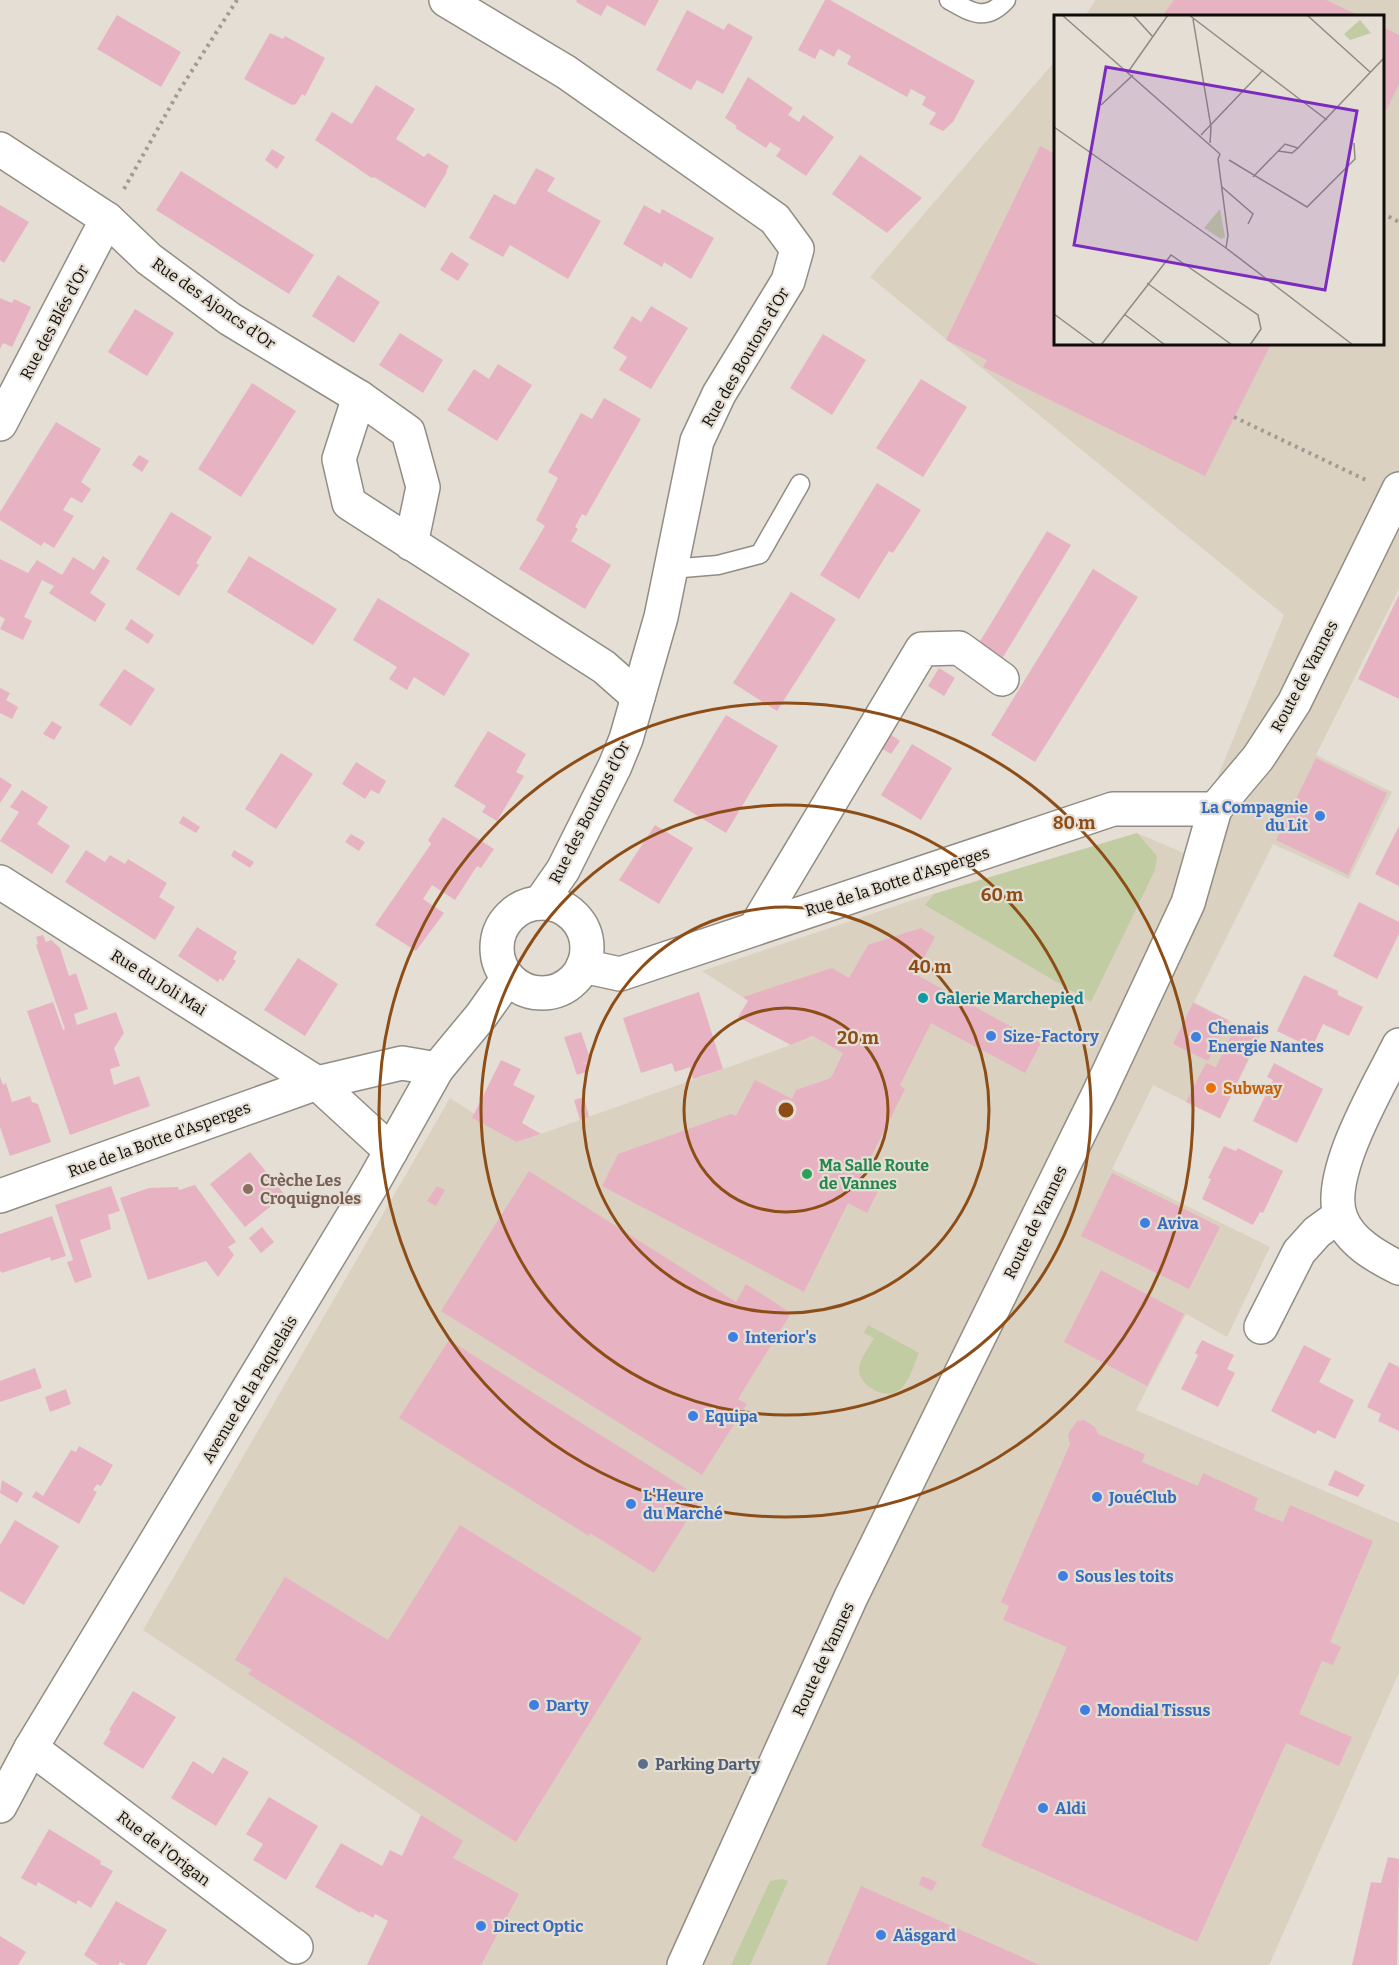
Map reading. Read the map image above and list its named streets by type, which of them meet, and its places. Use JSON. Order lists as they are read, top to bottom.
{
  "streets": {
    "street": [
      "Rue des Ajoncs d'Or",
      "Rue des Blés d'Or",
      "Rue des Boutons d'Or",
      "Route de Vannes",
      "Rue de la Botte d'Asperges",
      "Rue du Joli Mai",
      "Avenue de la Paquelais",
      "Rue de l'Origan"
    ]
  },
  "crossings": [
    ["Rue des Ajoncs d'Or", "Rue des Blés d'Or"],
    ["Rue des Boutons d'Or", "Rue de la Botte d'Asperges"],
    ["Rue des Boutons d'Or", "Avenue de la Paquelais"],
    ["Route de Vannes", "Rue de la Botte d'Asperges"],
    ["Rue de la Botte d'Asperges", "Rue du Joli Mai"],
    ["Rue de la Botte d'Asperges", "Avenue de la Paquelais"],
    ["Avenue de la Paquelais", "Rue de l'Origan"]
  ],
  "places": [
    "La Compagnie du Lit",
    "Galerie Marchepied",
    "Size-Factory",
    "Chenais Energie Nantes",
    "Subway",
    "Ma Salle Route de Vannes",
    "Crèche Les Croquignoles",
    "Aviva",
    "Interior's",
    "Equipa",
    "JouéClub",
    "L'Heure du Marché",
    "Sous les toits",
    "Darty",
    "Mondial Tissus",
    "Parking Darty",
    "Aldi",
    "Direct Optic",
    "Aäsgard"
  ],
  "rings": [
    "80 m",
    "60 m",
    "40 m",
    "20 m"
  ]
}
